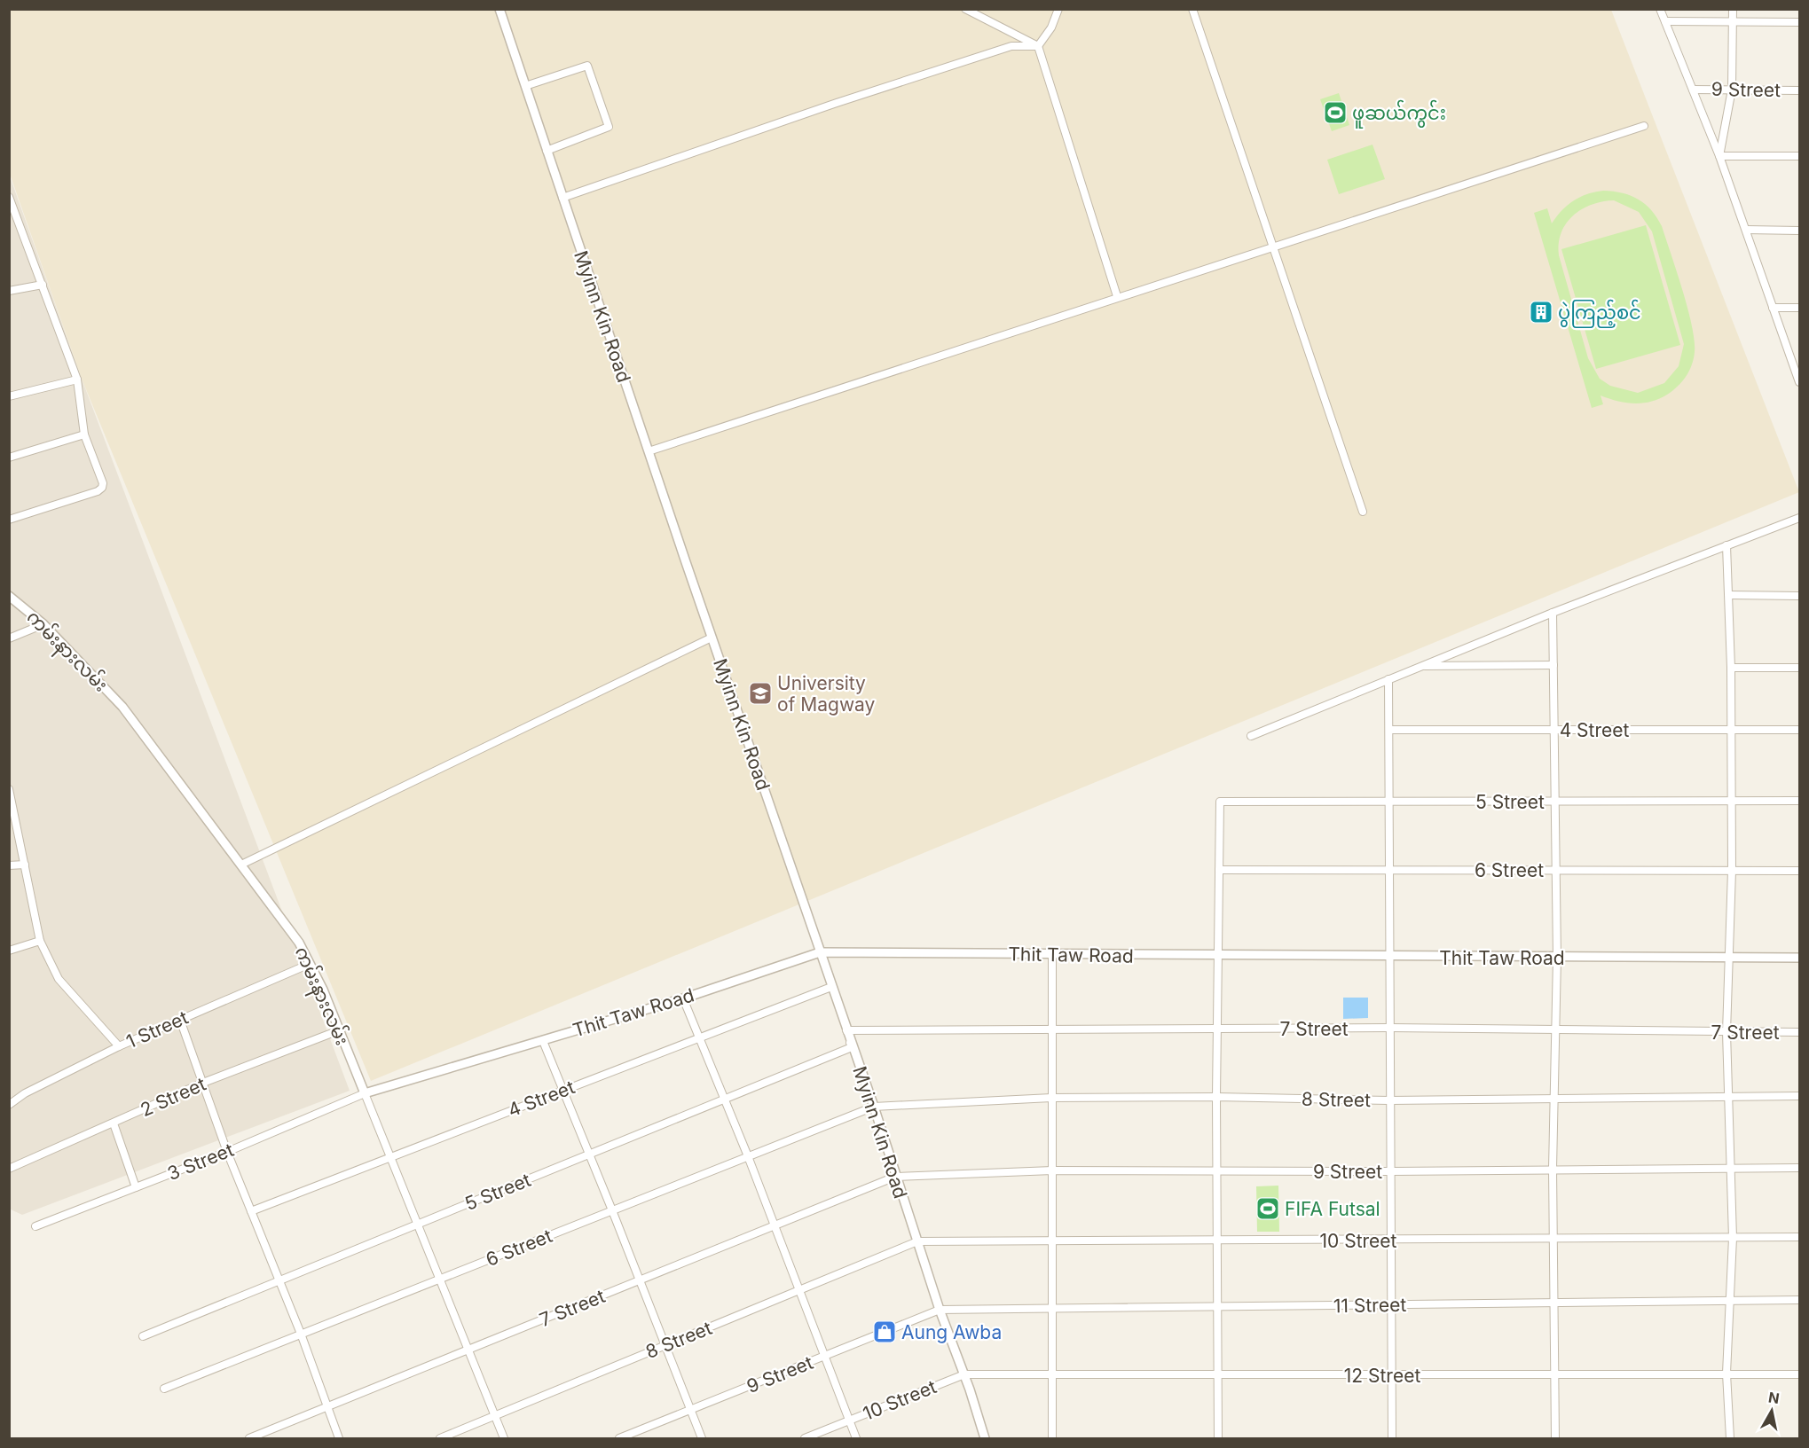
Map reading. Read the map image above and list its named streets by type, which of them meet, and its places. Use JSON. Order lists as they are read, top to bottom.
{
  "streets": {
    "street": [
      "9 Street",
      "Myinn Kin Road",
      "ကမ်းနားလမ်း",
      "4 Street",
      "5 Street",
      "6 Street",
      "Thit Taw Road",
      "7 Street",
      "1 Street",
      "2 Street",
      "8 Street",
      "3 Street",
      "10 Street",
      "11 Street",
      "12 Street"
    ]
  },
  "crossings": [
    ["9 Street", "Myinn Kin Road"],
    ["9 Street", "7 Street"],
    ["9 Street", "11 Street"],
    ["Myinn Kin Road", "4 Street"],
    ["Myinn Kin Road", "5 Street"],
    ["Myinn Kin Road", "6 Street"],
    ["Myinn Kin Road", "Thit Taw Road"],
    ["Myinn Kin Road", "7 Street"],
    ["Myinn Kin Road", "8 Street"],
    ["Myinn Kin Road", "10 Street"],
    ["Myinn Kin Road", "11 Street"],
    ["Myinn Kin Road", "12 Street"],
    ["ကမ်းနားလမ်း", "4 Street"],
    ["ကမ်းနားလမ်း", "5 Street"],
    ["ကမ်းနားလမ်း", "6 Street"],
    ["ကမ်းနားလမ်း", "Thit Taw Road"],
    ["ကမ်းနားလမ်း", "7 Street"],
    ["ကမ်းနားလမ်း", "1 Street"],
    ["ကမ်းနားလမ်း", "2 Street"],
    ["ကမ်းနားလမ်း", "8 Street"],
    ["ကမ်းနားလမ်း", "3 Street"],
    ["5 Street", "6 Street"],
    ["6 Street", "8 Street"],
    ["Thit Taw Road", "3 Street"],
    ["8 Street", "10 Street"],
    ["10 Street", "12 Street"]
  ],
  "places": {
    "sports": ["ဖူဆယ်ကွင်း", "FIFA Futsal"],
    "building": ["ပွဲကြည့်စင်"],
    "school or university": ["University of Magway"],
    "shop": ["Aung Awba"]
  },
  "north": "top"
}
